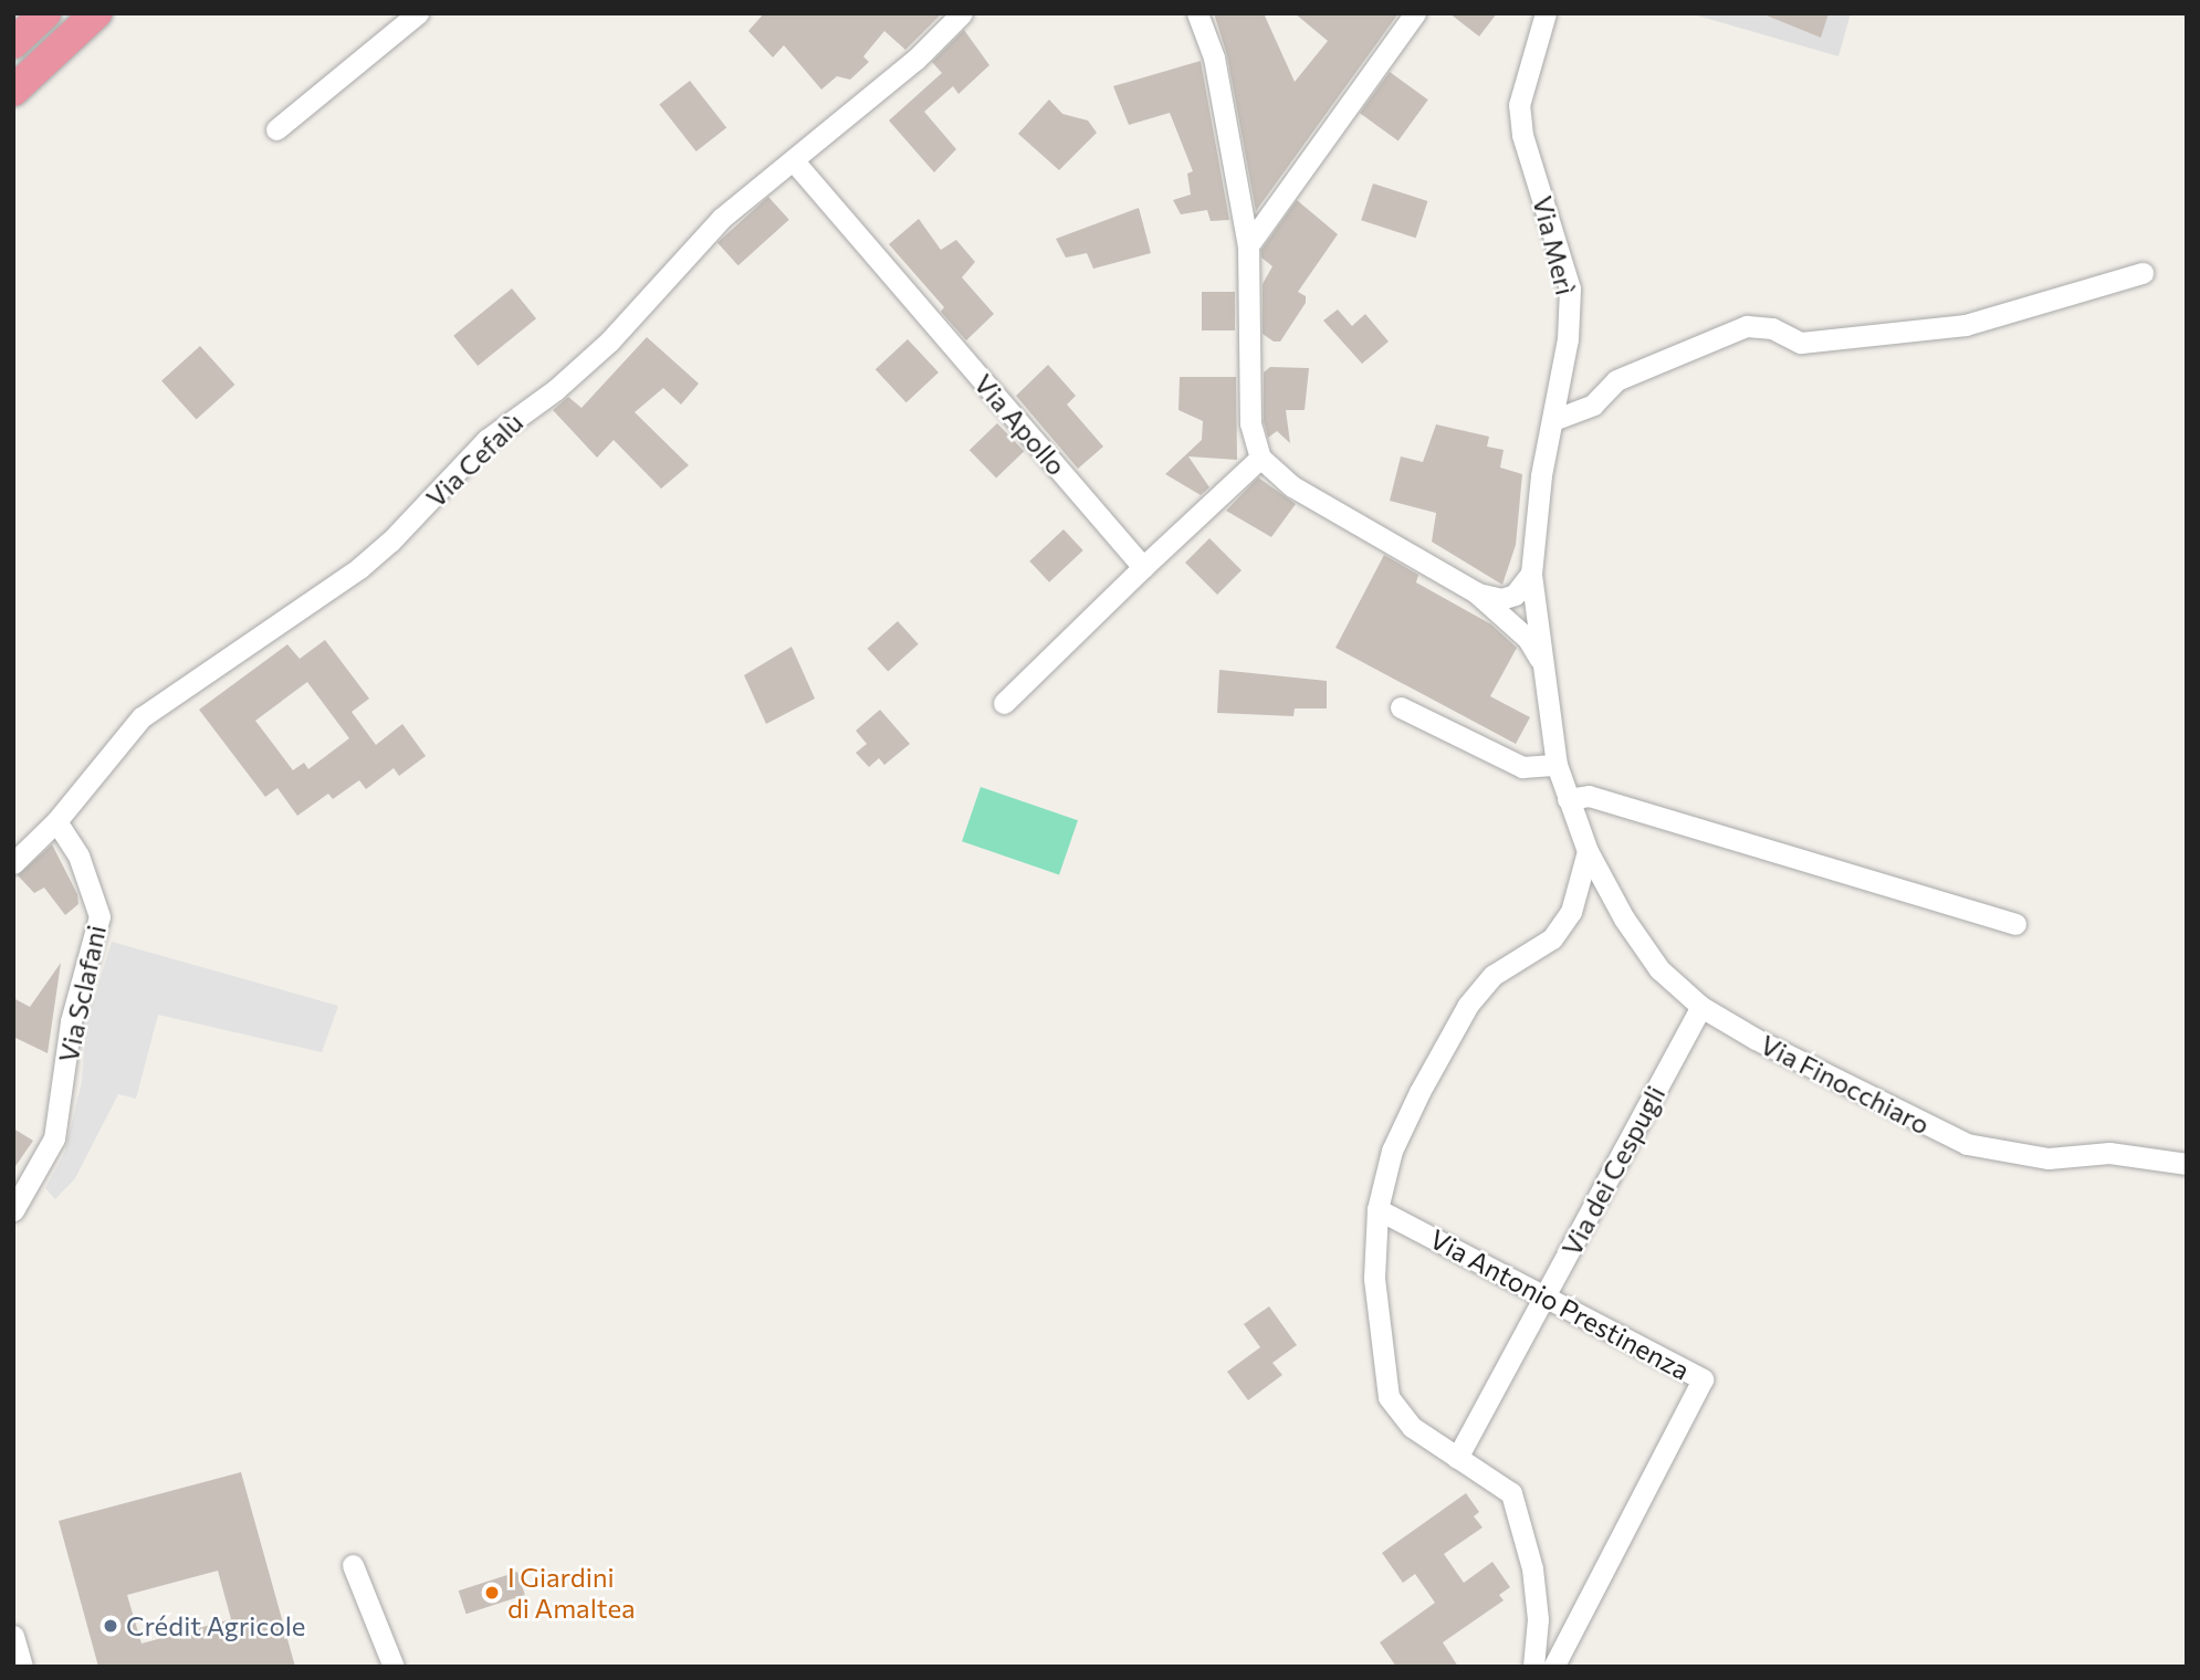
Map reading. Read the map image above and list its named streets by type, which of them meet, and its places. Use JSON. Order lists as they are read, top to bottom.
{
  "streets": {
    "street": [
      "Via Merì",
      "Via Apollo",
      "Via Cefalù",
      "Via Sclafani",
      "Via Finocchiaro",
      "Via dei Cespugli",
      "Via Antonio Prestinenza"
    ]
  },
  "crossings": [
    ["Via Merì", "Via Finocchiaro"],
    ["Via Apollo", "Via Cefalù"],
    ["Via Cefalù", "Via Sclafani"],
    ["Via Finocchiaro", "Via dei Cespugli"],
    ["Via dei Cespugli", "Via Antonio Prestinenza"]
  ],
  "places": ["I Giardini di Amaltea", "Crédit Agricole"]
}
